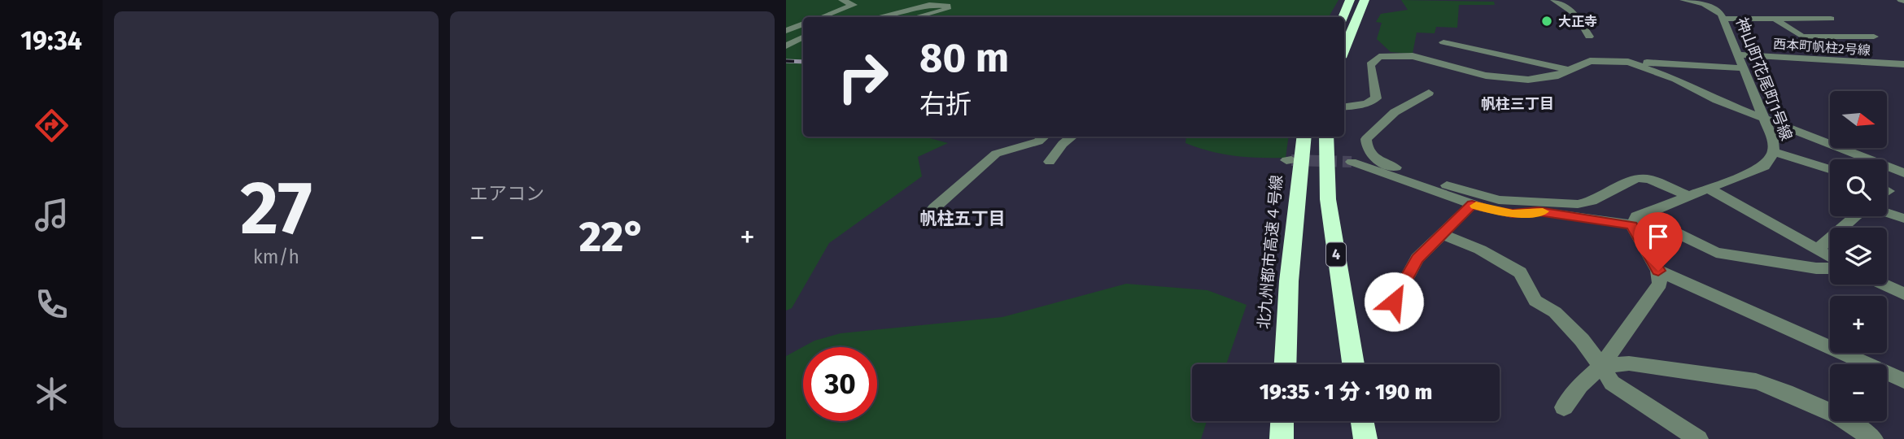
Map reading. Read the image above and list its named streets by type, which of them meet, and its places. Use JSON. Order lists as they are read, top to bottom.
{
  "streets": {
    "highway": ["北九州都市高速４号線", "4"],
    "street": ["西本町帆柱2号線", "神山町花尾町1号線"]
  },
  "crossings": [
    ["西本町帆柱2号線", "神山町花尾町1号線"]
  ],
  "districts": ["帆柱三丁目", "帆柱五丁目"],
  "places": ["大正寺"],
  "north": "right",
  "page": {
    "tabs": "19:34",
    "tile": [
      ["27", "km/h"],
      "エアコン"
    ],
    "turn": ["80 m", "右折"],
    "map_buttons": ["+", "−"],
    "heat": ["−", "22°", "+"],
    "limit": "30",
    "trip": "19:35 · 1 分 · 190 m"
  }
}
